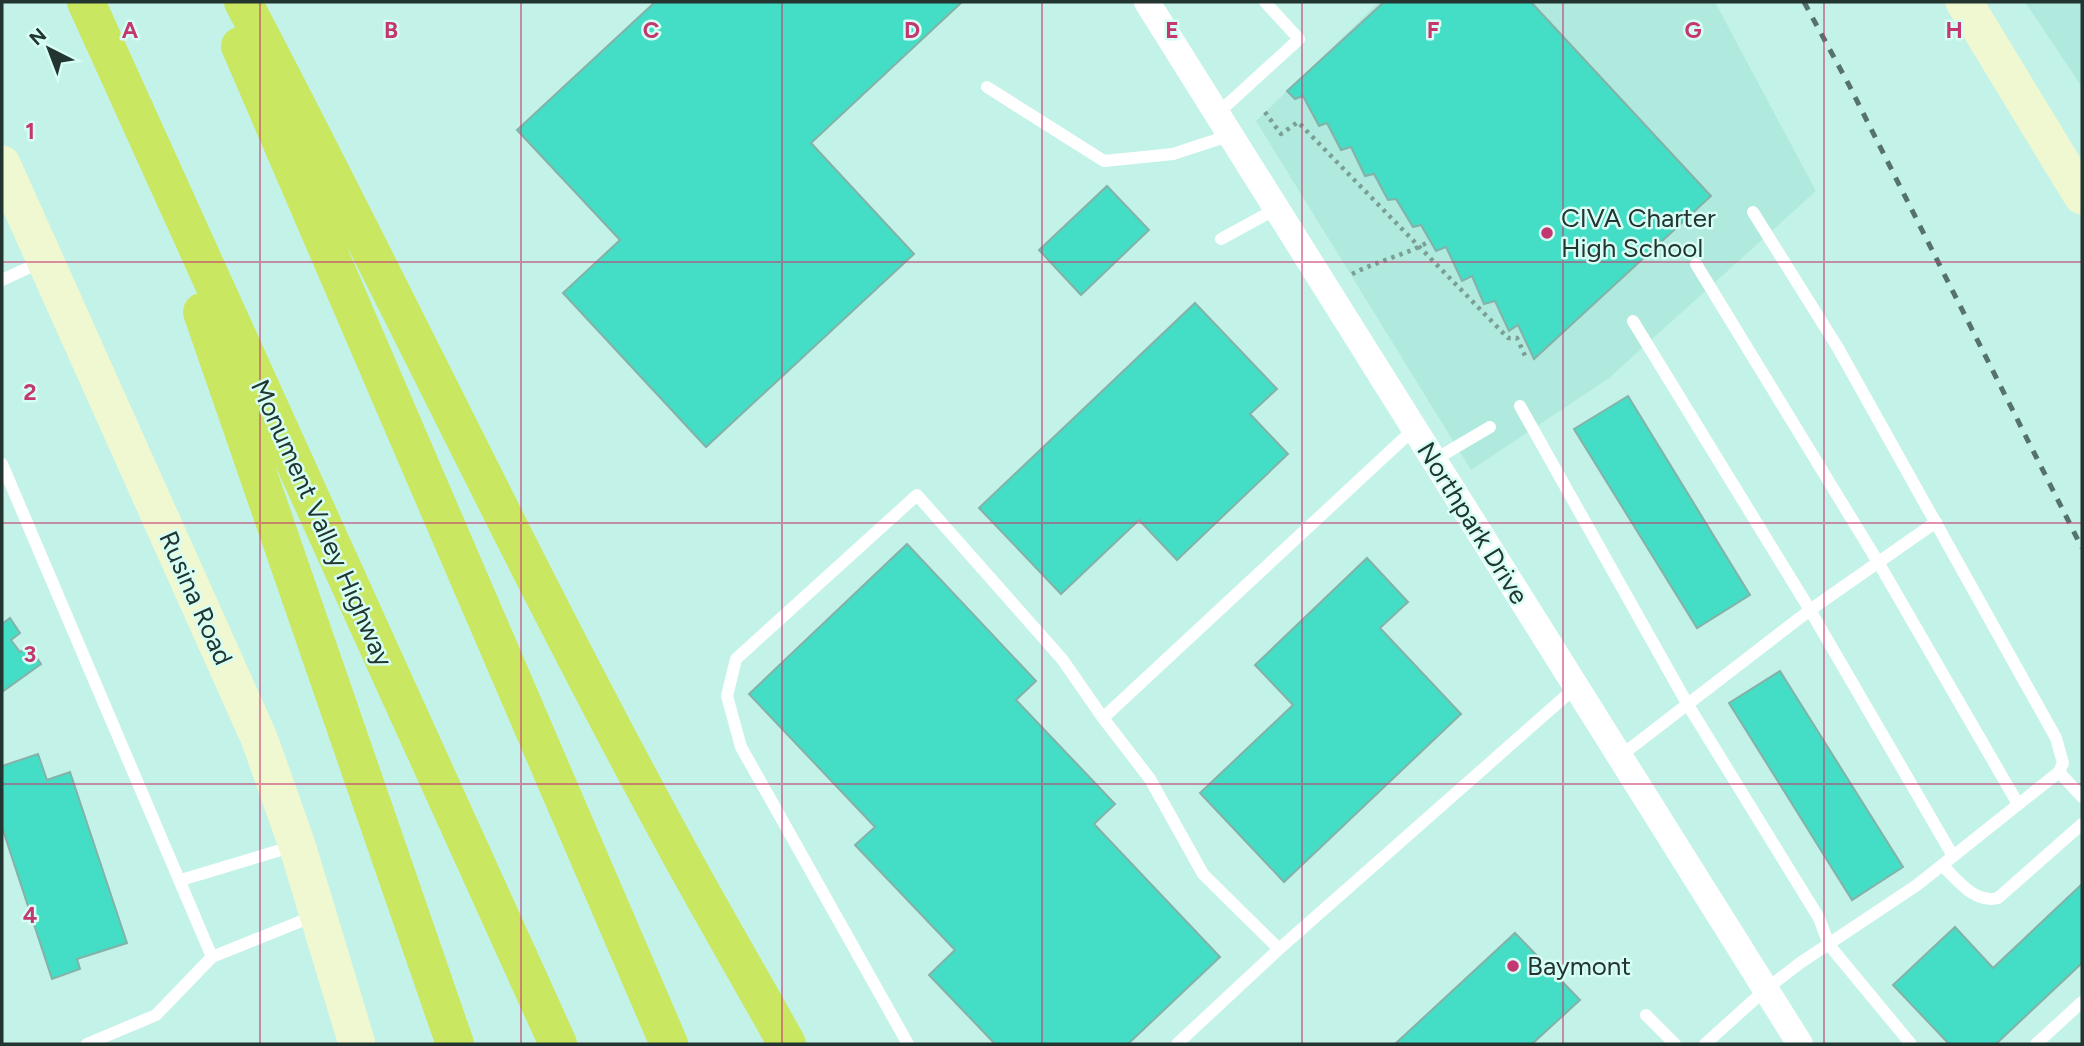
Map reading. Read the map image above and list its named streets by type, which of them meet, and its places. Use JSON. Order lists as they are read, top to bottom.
{
  "streets": {
    "highway": ["Monument Valley Highway"],
    "street": ["Northpark Drive", "Rusina Road"]
  },
  "places": ["CIVA Charter High School", "Baymont"],
  "north": "top left",
  "grid": {
    "columns": [
      "A",
      "B",
      "C",
      "D",
      "E",
      "F",
      "G",
      "H"
    ],
    "rows": [
      "1",
      "2",
      "3",
      "4"
    ]
  }
}
